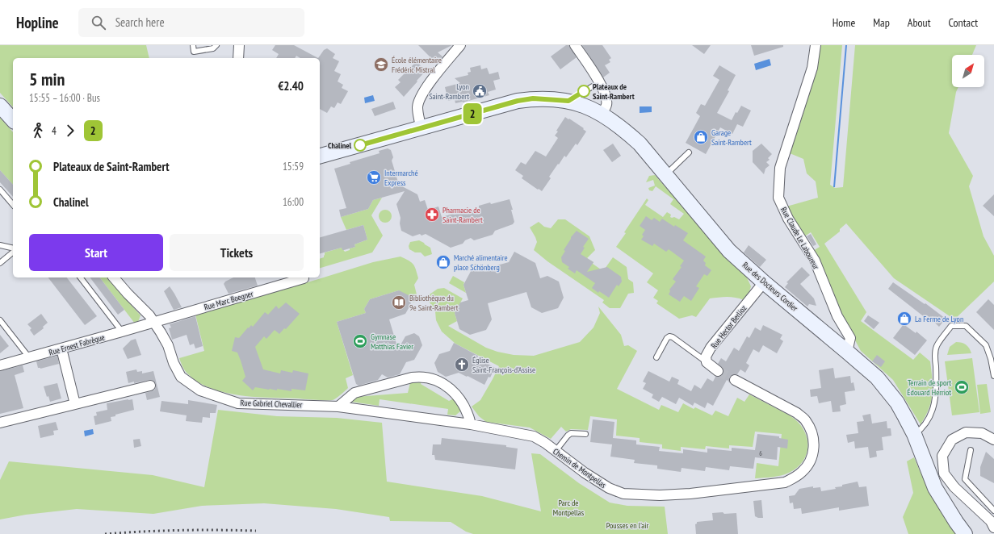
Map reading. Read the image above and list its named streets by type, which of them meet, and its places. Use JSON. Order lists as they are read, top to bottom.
{
  "streets": {
    "street": [
      "Rue Claude Le Laboureur",
      "Rue des Docteurs Cordier",
      "Rue Marc Boegner",
      "Rue Hector Berlioz",
      "Rue Ernest Fabrègue",
      "Rue Gabriel Chevallier",
      "Chemin de Montpellas"
    ]
  },
  "crossings": [
    ["Rue Claude Le Laboureur", "Rue des Docteurs Cordier"],
    ["Rue des Docteurs Cordier", "Rue Hector Berlioz"],
    ["Rue Marc Boegner", "Rue Ernest Fabrègue"],
    ["Rue Marc Boegner", "Rue Gabriel Chevallier"],
    ["Rue Ernest Fabrègue", "Rue Gabriel Chevallier"],
    ["Rue Gabriel Chevallier", "Chemin de Montpellas"]
  ],
  "parks": ["Parc de Montpellas", "Pousses en l'air"],
  "places": {
    "school or university": ["École élémentaire Frédéric Mistral"],
    "public building": ["Lyon Saint-Rambert"],
    "other": ["Plateaux de Saint-Rambert", "Chalinel"],
    "shop": ["Garage Saint-Rambert", "Marché alimentaire place Schönberg", "La Ferme de Lyon"],
    "supermarket": ["Intermarché Express"],
    "pharmacy": ["Pharmacie de Saint-Rambert"],
    "library": ["Bibliothèque du 9e Saint-Rambert"],
    "sports": ["Gymnase Matthias Favier", "Terrain de sport Édouard Herriot"],
    "church": ["Église Saint-François-d'Assise"]
  },
  "lines": ["bus line 2"],
  "house_numbers": ["6"],
  "north": "top right",
  "page": {
    "header": "Hopline",
    "search": "Search here",
    "nav": [
      "Home",
      "Map",
      "About",
      "Contact"
    ],
    "on_map": "2",
    "heading": ["5 min", "15:55 – 16:00 · Bus", "€2.40"],
    "legs": ["4", "2"],
    "list": [
      {
        "name": "Plateaux de Saint-Rambert",
        "value": "15:59"
      },
      {
        "name": "Chalinel",
        "value": "16:00"
      }
    ],
    "buttons": ["Start", "Tickets"]
  }
}
